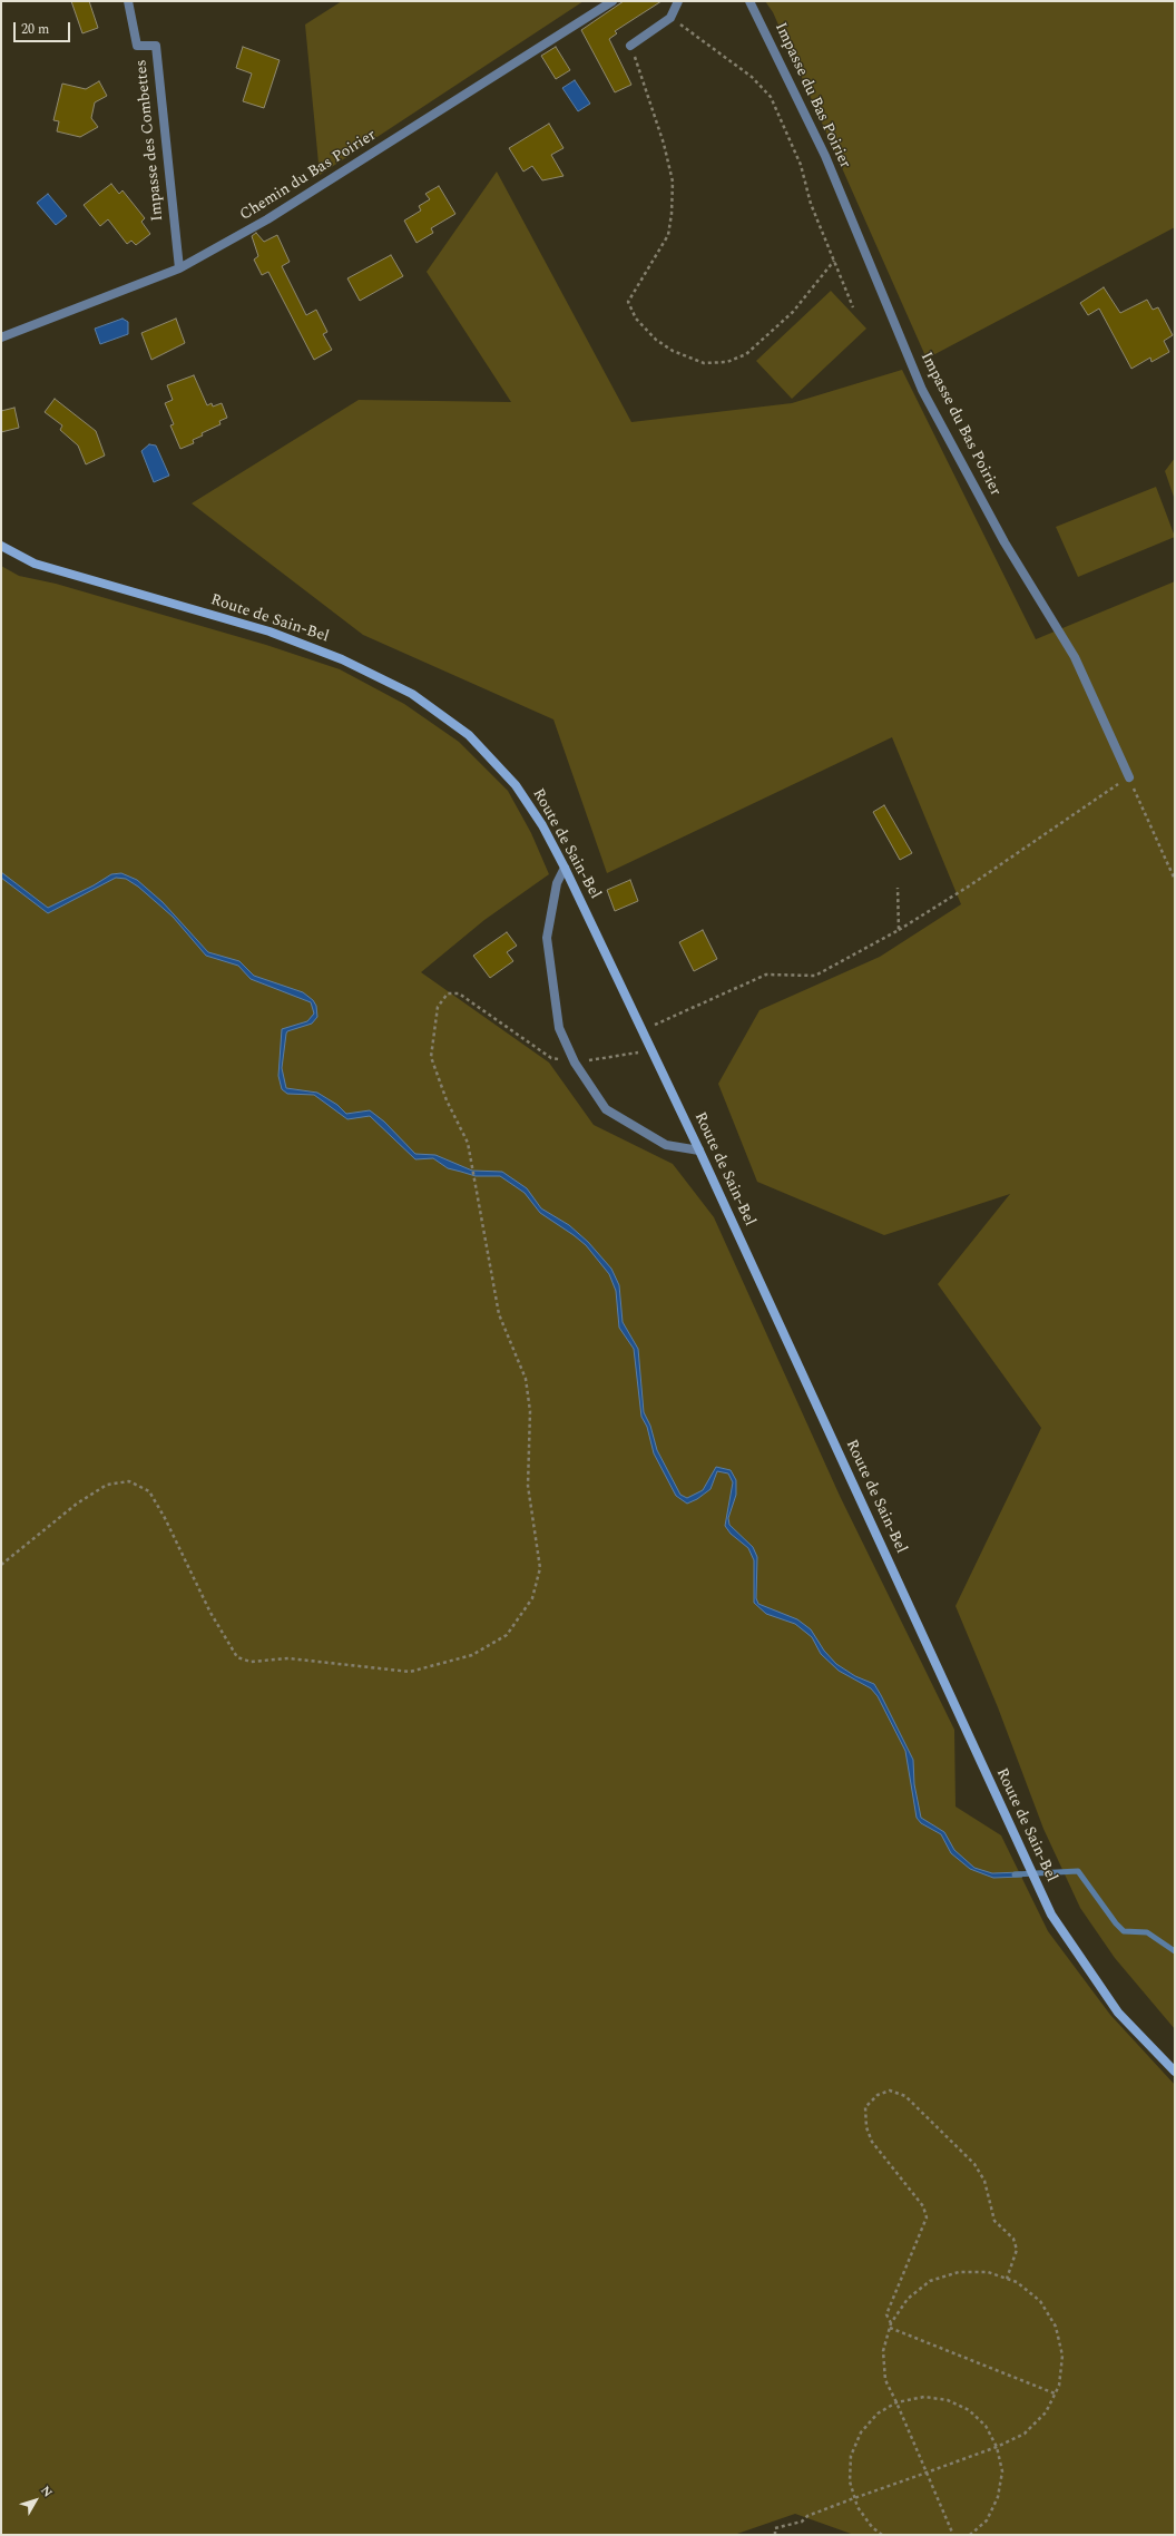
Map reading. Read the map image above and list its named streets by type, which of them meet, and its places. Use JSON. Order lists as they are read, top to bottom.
{
  "streets": {
    "main road": ["Route de Sain-Bel"],
    "street": ["Impasse du Bas Poirier", "Impasse des Combettes", "Chemin du Bas Poirier"]
  },
  "crossings": [
    ["Impasse des Combettes", "Chemin du Bas Poirier"]
  ],
  "scale_bar": "20 m",
  "north": "top right"
}
